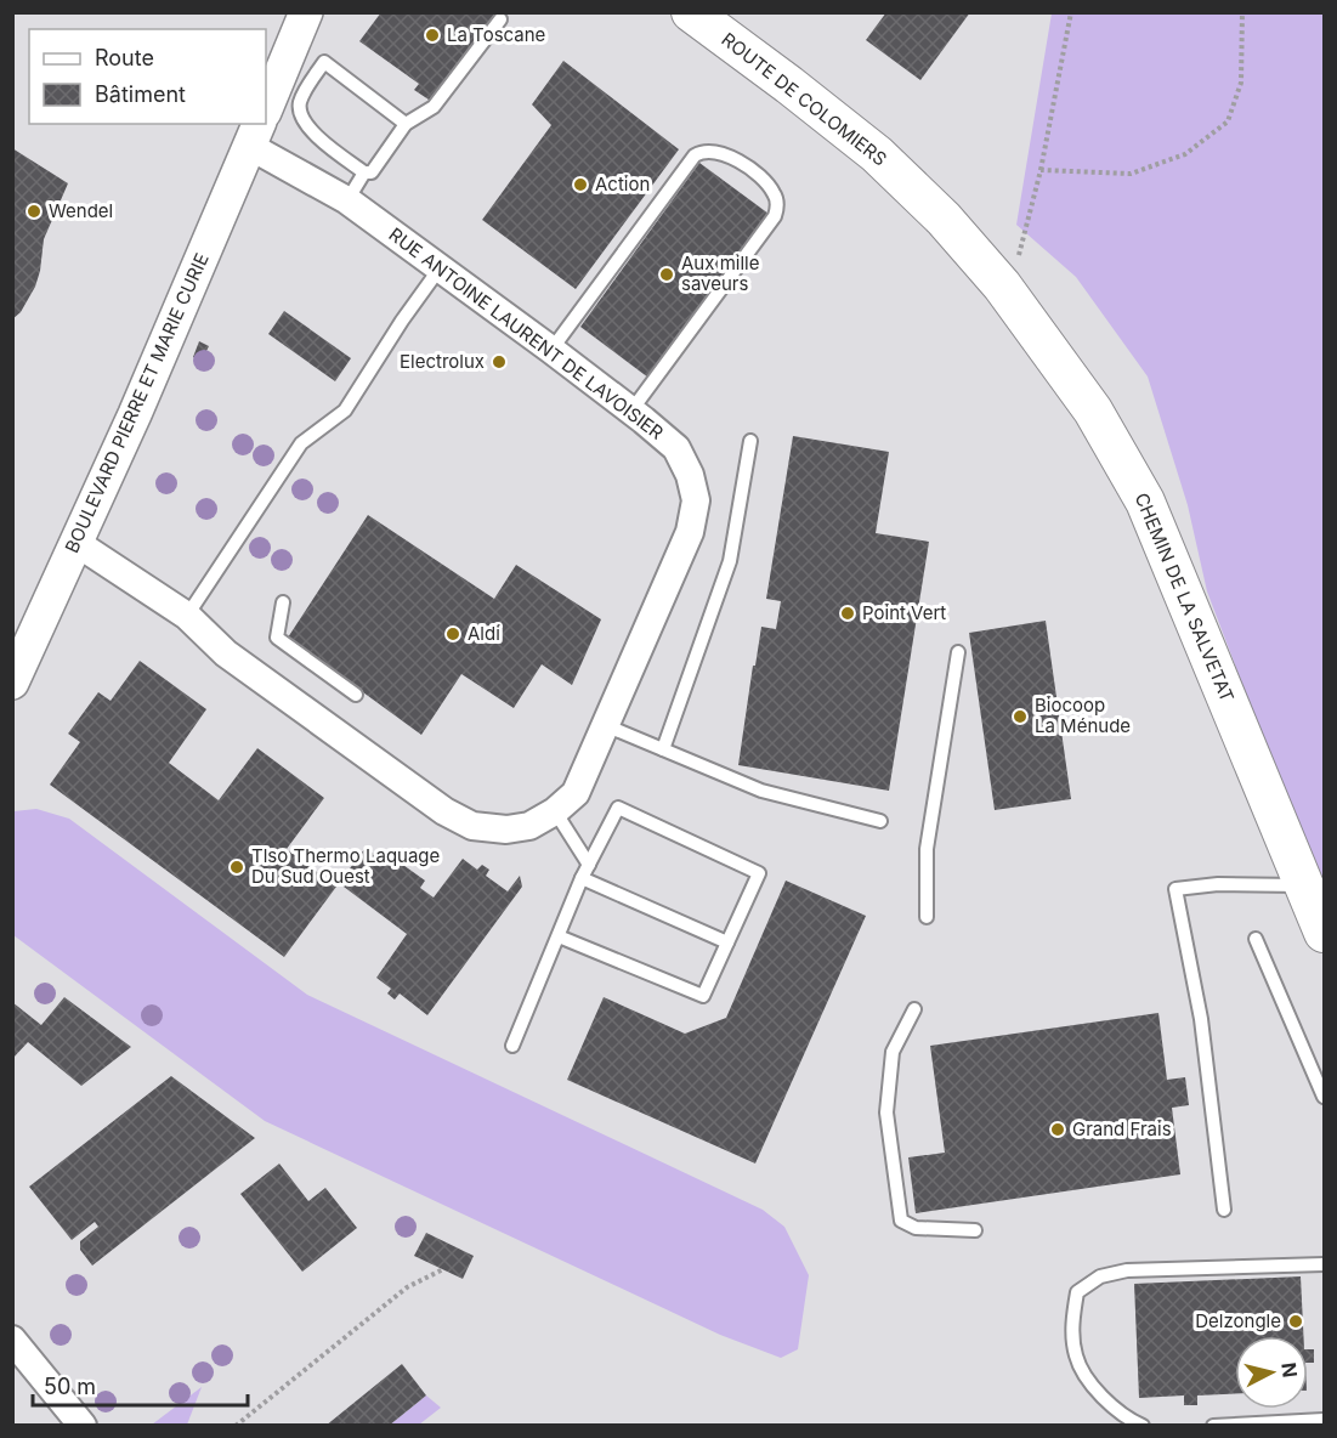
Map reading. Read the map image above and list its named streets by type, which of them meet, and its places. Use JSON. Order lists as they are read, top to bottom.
{
  "streets": {
    "main road": ["ROUTE DE COLOMIERS", "CHEMIN DE LA SALVETAT"],
    "street": ["RUE ANTOINE LAURENT DE LAVOISIER", "BOULEVARD PIERRE ET MARIE CURIE"]
  },
  "crossings": [
    ["ROUTE DE COLOMIERS", "CHEMIN DE LA SALVETAT"],
    ["RUE ANTOINE LAURENT DE LAVOISIER", "BOULEVARD PIERRE ET MARIE CURIE"]
  ],
  "places": [
    "La Toscane",
    "Action",
    "Wendel",
    "Aux mille saveurs",
    "Electrolux",
    "Point Vert",
    "Aldi",
    "Biocoop La Ménude",
    "Tlso Thermo Laquage Du Sud Ouest",
    "Grand Frais",
    "Delzongle"
  ],
  "legend": ["Route", "Bâtiment"],
  "scale_bar": "50 m",
  "north": "right"
}
